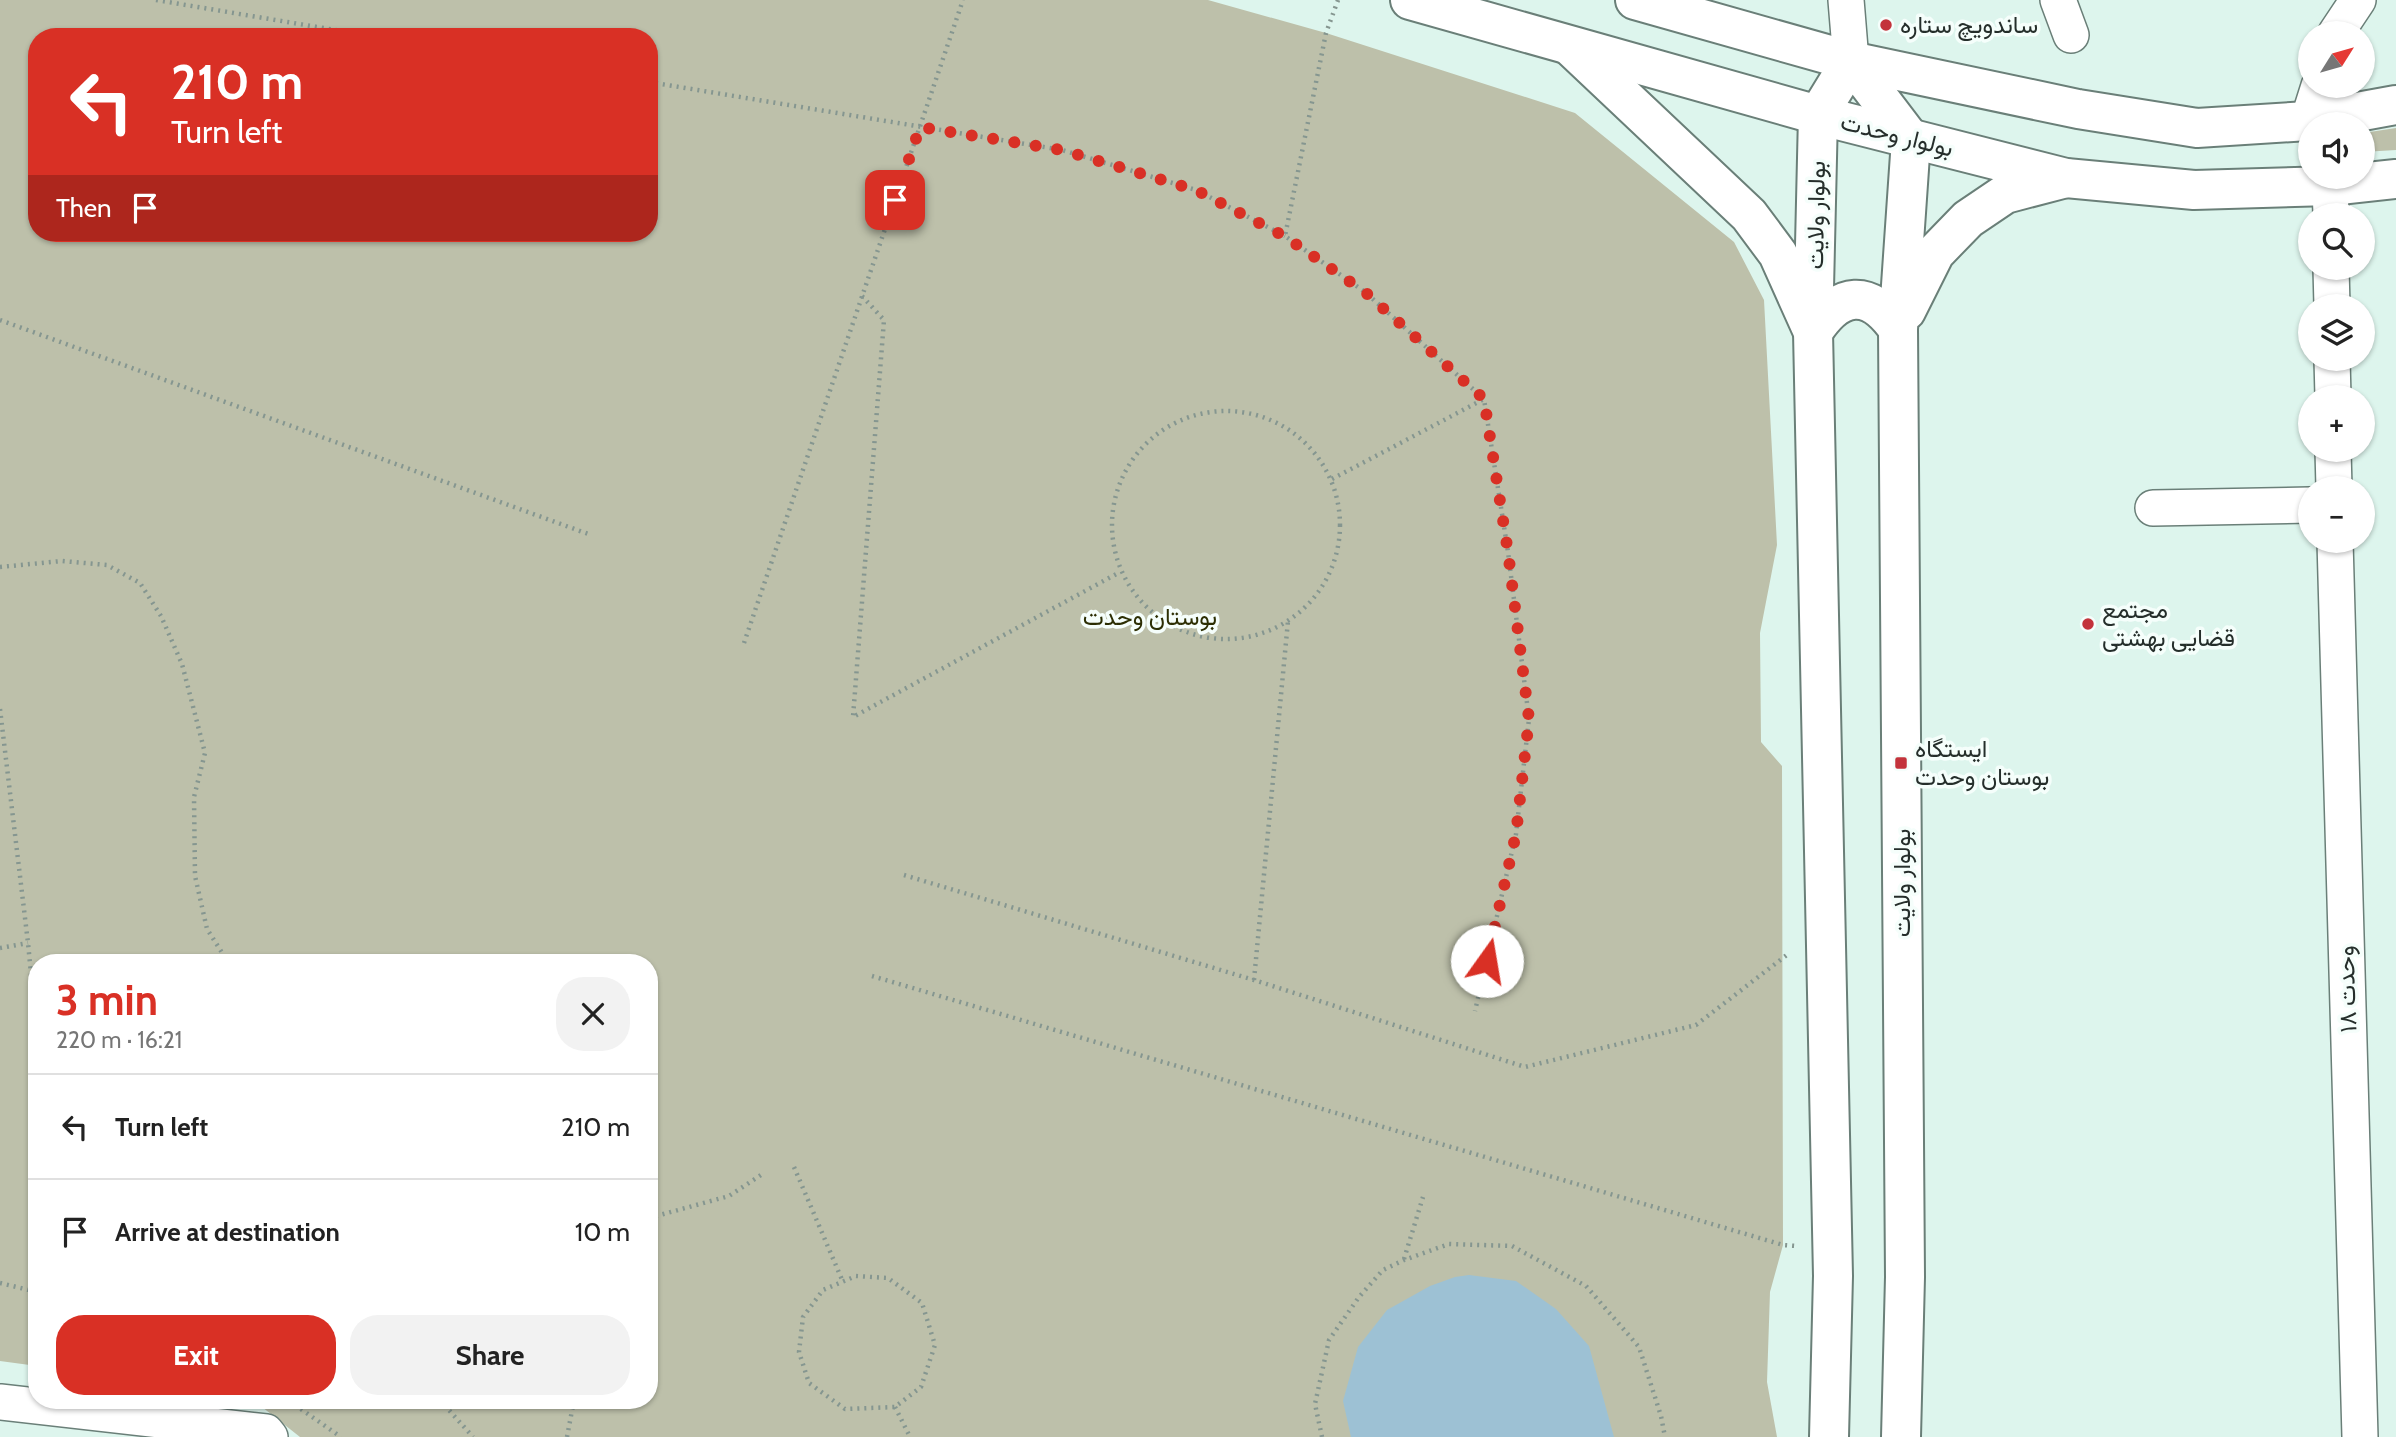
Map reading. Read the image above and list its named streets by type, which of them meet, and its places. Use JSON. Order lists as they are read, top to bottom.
{
  "streets": {
    "main road": ["بولوار وحدت", "بولوار ولایت"],
    "street": ["وحدت ۱۸"]
  },
  "crossings": [
    ["بولوار وحدت", "بولوار ولایت"]
  ],
  "parks": ["بوستان وحدت"],
  "places": {
    "other": ["ساندویچ ستاره", "مجتمع قضایی بهشتی"],
    "transit": ["ایستگاه بوستان وحدت"]
  },
  "north": "top right",
  "page": {
    "map_buttons": ["+", "−"],
    "turn": ["210 m", "Turn left"],
    "then": "Then",
    "heading": ["3 min", "220 m · 16:21"],
    "list": [
      {
        "name": "Turn left",
        "value": "210 m"
      },
      {
        "name": "Arrive at destination",
        "value": "10 m"
      }
    ],
    "buttons": ["Exit", "Share"]
  }
}
